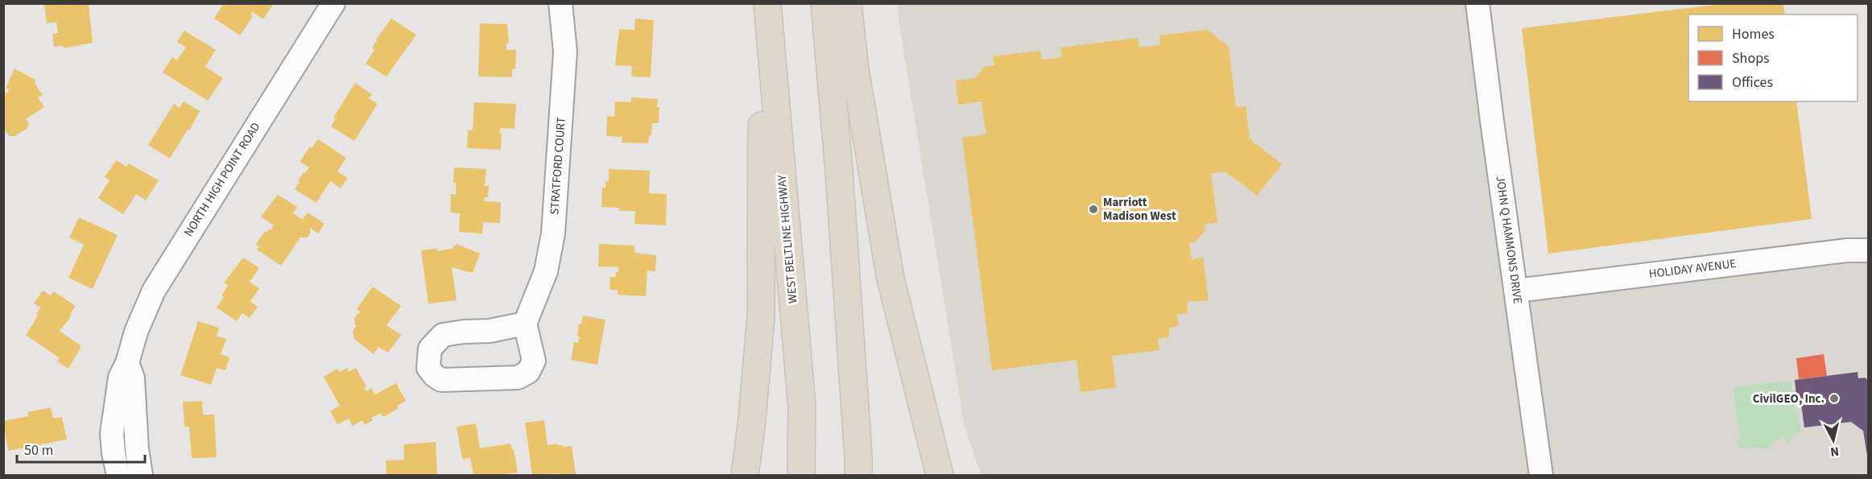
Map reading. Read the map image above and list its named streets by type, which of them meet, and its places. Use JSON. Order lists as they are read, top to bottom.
{
  "streets": {
    "highway": ["WEST BELTLINE HIGHWAY"],
    "street": [
      "STRATFORD COURT",
      "NORTH HIGH POINT ROAD",
      "JOHN Q HAMMONS DRIVE",
      "HOLIDAY AVENUE"
    ]
  },
  "crossings": [
    ["JOHN Q HAMMONS DRIVE", "HOLIDAY AVENUE"]
  ],
  "places": ["Marriott Madison West", "CivilGEO, Inc."],
  "legend": ["Homes", "Shops", "Offices"],
  "scale_bar": "50 m",
  "north": "bottom"
}
